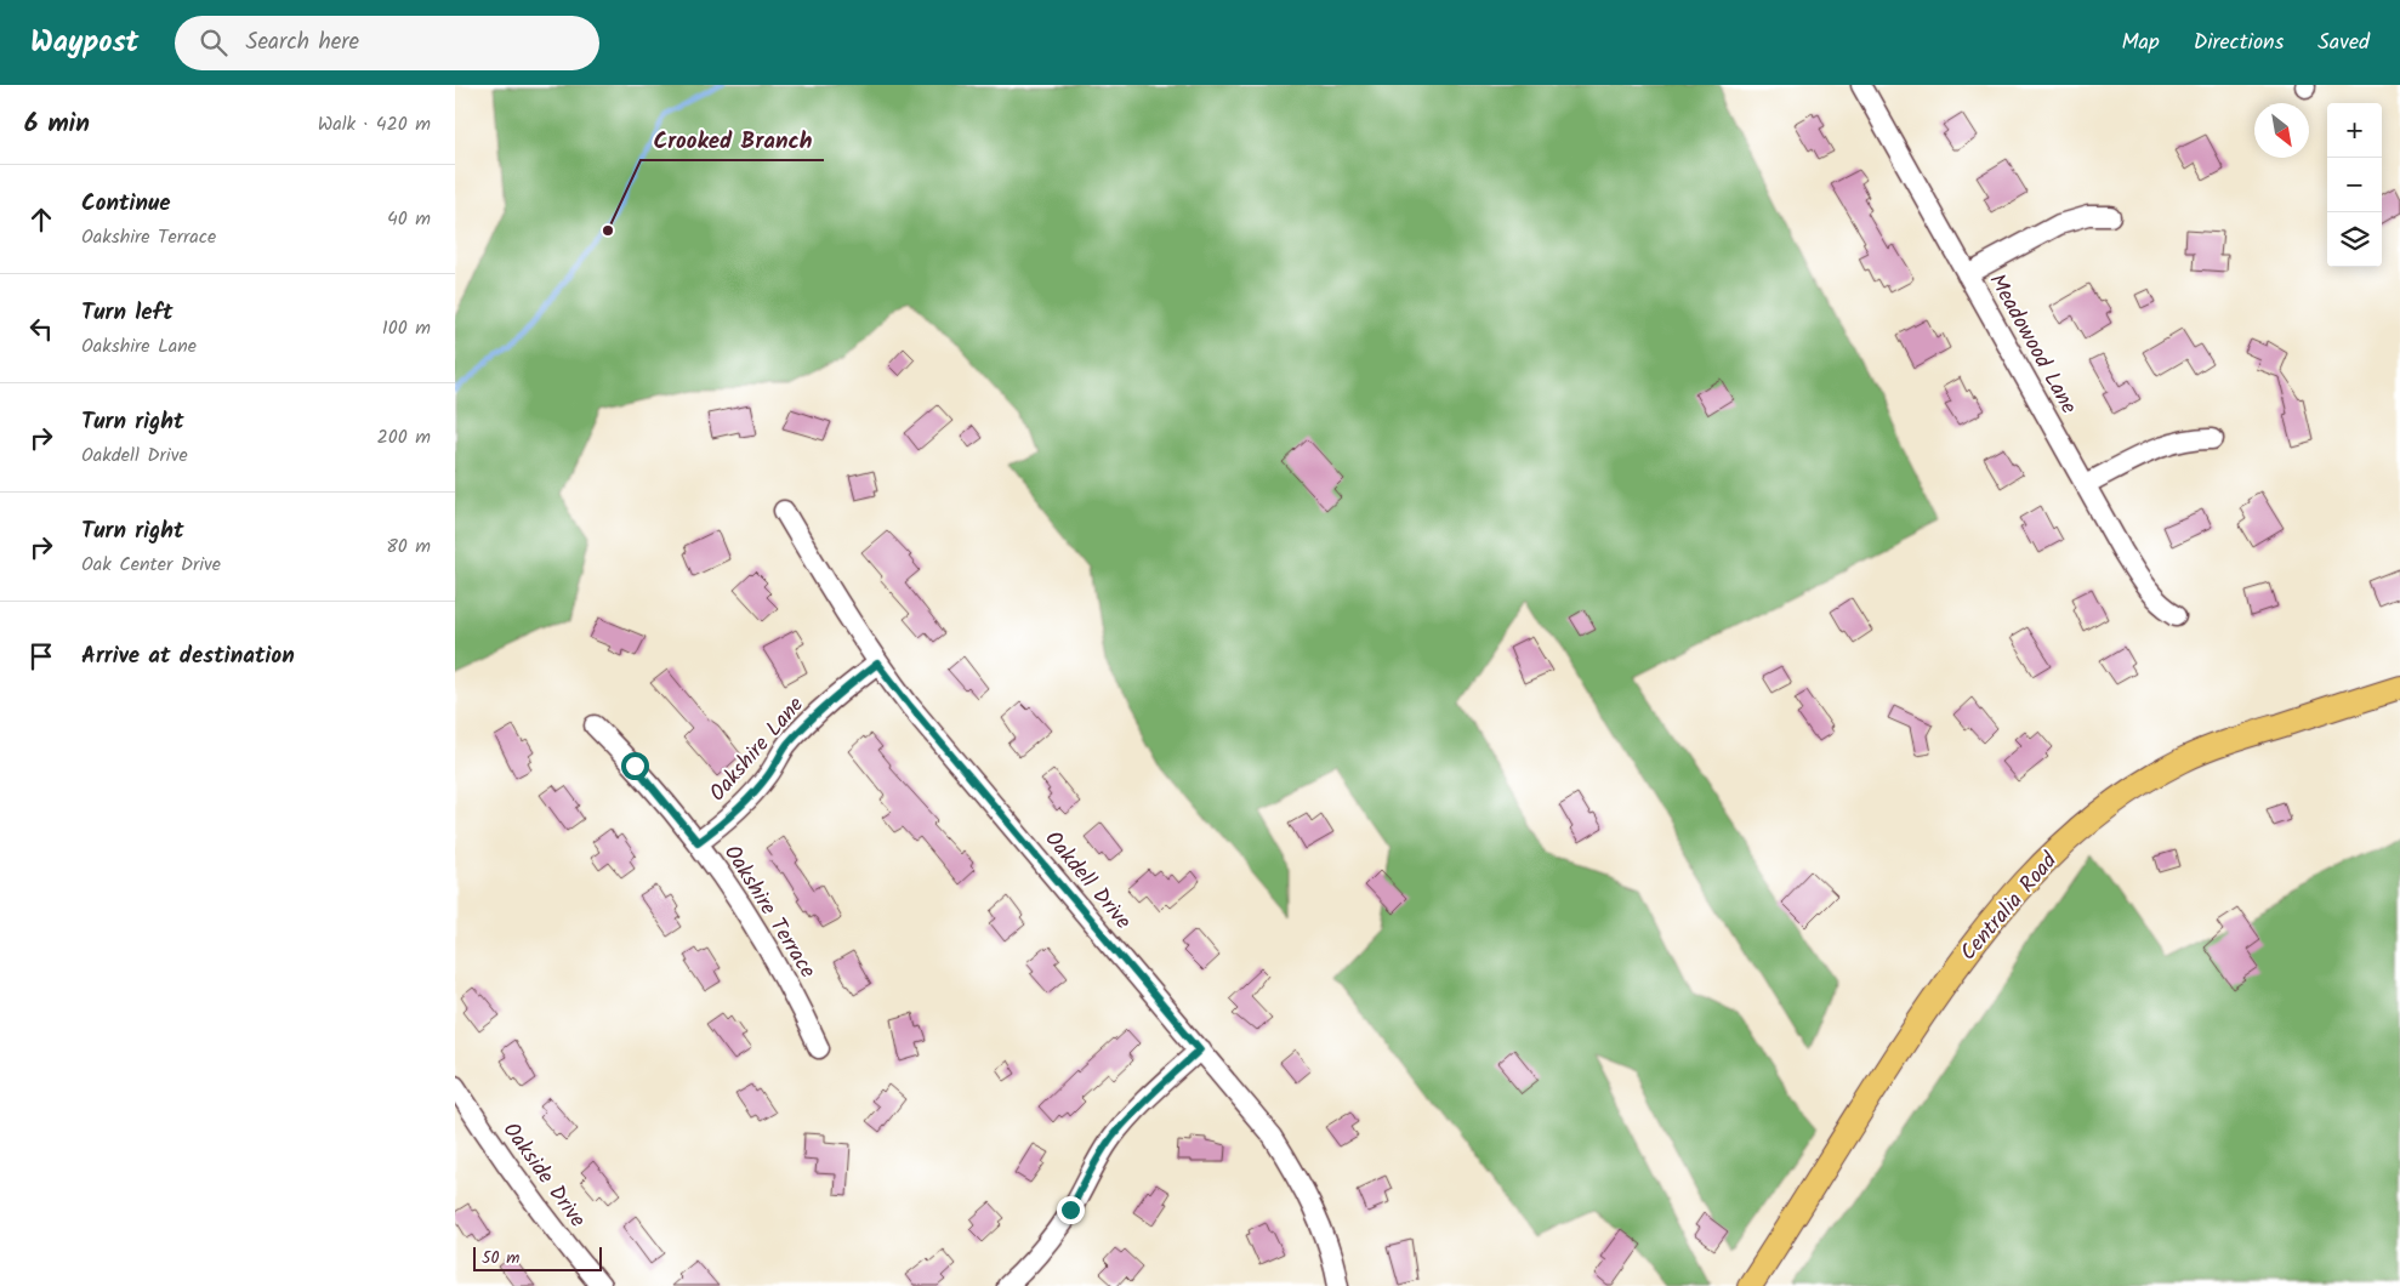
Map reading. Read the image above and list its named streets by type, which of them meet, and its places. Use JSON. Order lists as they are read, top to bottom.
{
  "streets": {
    "main road": ["Centralia Road"],
    "street": [
      "Meadowood Lane",
      "Oakshire Lane",
      "Oakdell Drive",
      "Oakshire Terrace",
      "Oakside Drive"
    ]
  },
  "crossings": [
    ["Oakshire Lane", "Oakdell Drive"],
    ["Oakshire Lane", "Oakshire Terrace"]
  ],
  "places": ["Crooked Branch"],
  "scale_bar": "50 m",
  "north": "bottom right",
  "page": {
    "header": "Waypost",
    "search": "Search here",
    "nav": ["Map", "Directions", "Saved"],
    "heading": ["6 min", "Walk · 420 m"],
    "map_buttons": ["+", "−"],
    "list": [
      ["Continue", "Oakshire Terrace", "40 m"],
      ["Turn left", "Oakshire Lane", "100 m"],
      ["Turn right", "Oakdell Drive", "200 m"],
      ["Turn right", "Oak Center Drive", "80 m"],
      "Arrive at destination"
    ],
    "scale": "50 m"
  }
}
